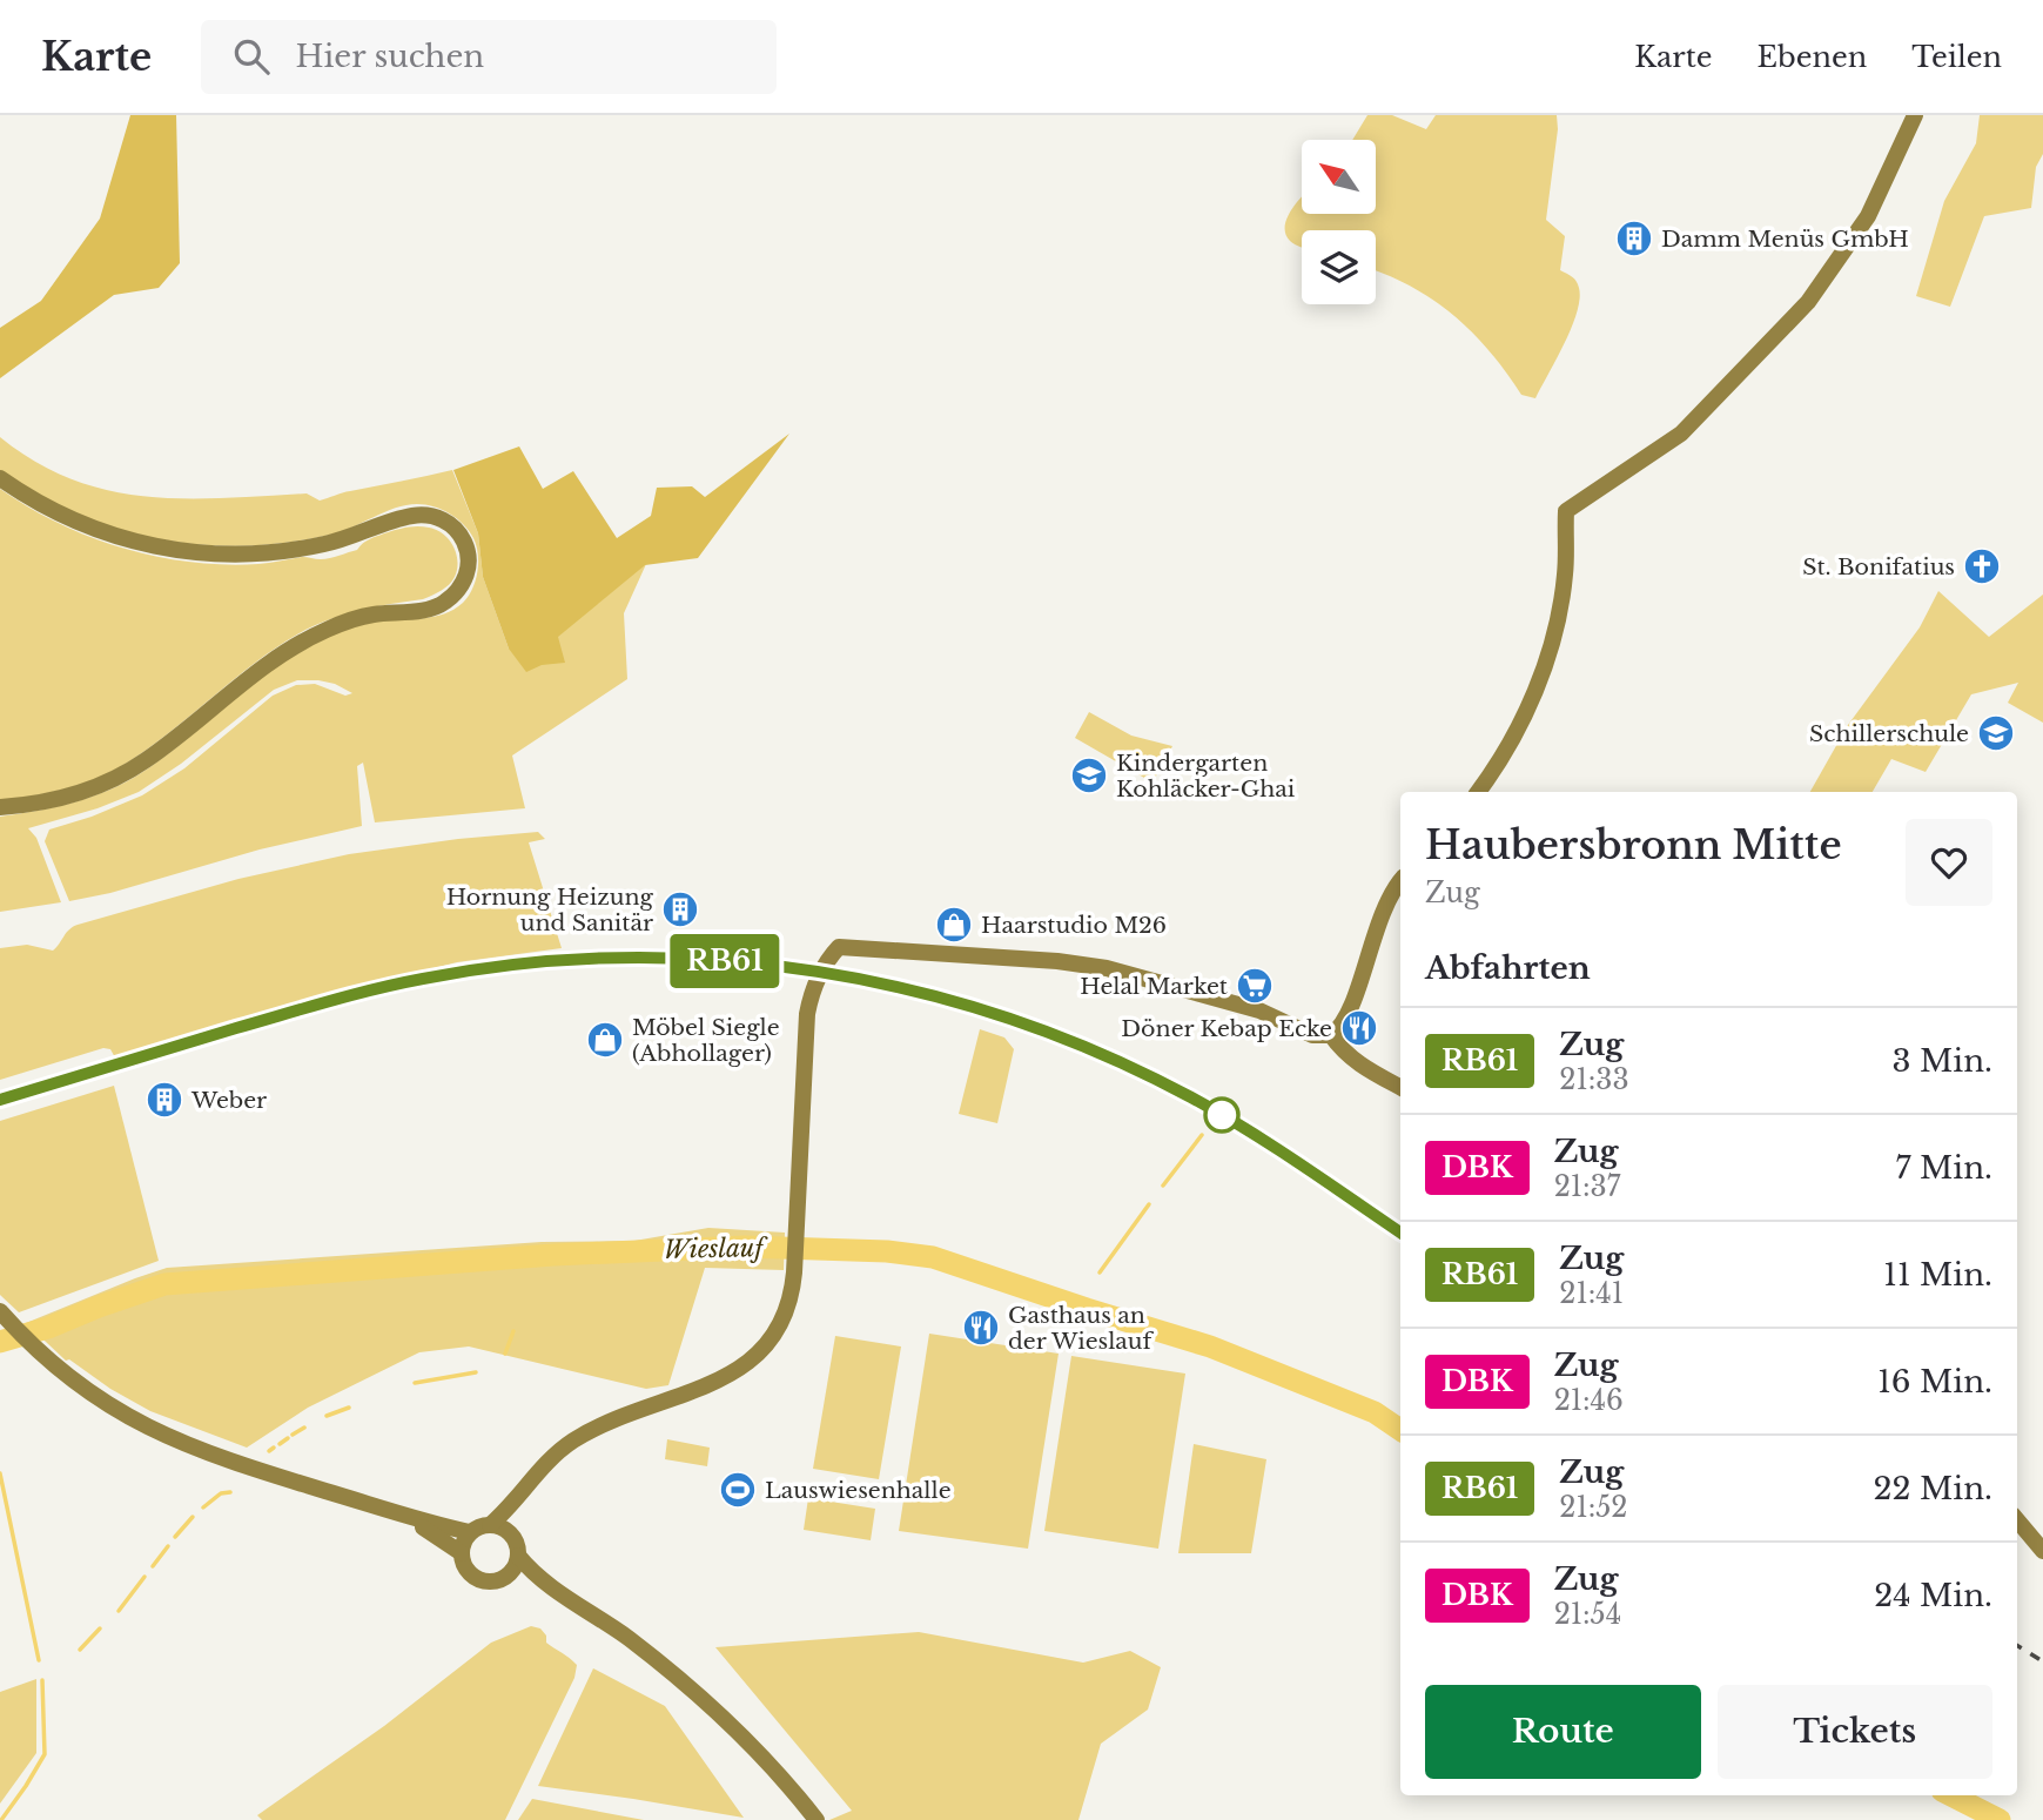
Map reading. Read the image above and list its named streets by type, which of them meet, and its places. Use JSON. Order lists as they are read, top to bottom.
{
  "water": ["Wieslauf"],
  "places": {
    "building": ["Damm Menüs GmbH", "Hornung Heizung und Sanitär", "Weber"],
    "church": ["St. Bonifatius"],
    "school or university": ["Schillerschule", "Kindergarten Kohläcker-Ghai"],
    "shop": ["Haarstudio M26", "Möbel Siegle (Abhollager)"],
    "supermarket": ["Helal Market"],
    "restaurant": ["Döner Kebap Ecke", "Gasthaus an der Wieslauf"],
    "sports": ["Lauswiesenhalle"]
  },
  "north": "top left",
  "page": {
    "header": "Karte",
    "search": "Hier suchen",
    "nav": ["Karte", "Ebenen", "Teilen"],
    "on_map": "RB61",
    "heading": [
      ["Haubersbronn Mitte", "Zug"],
      "Abfahrten"
    ],
    "list": [
      {
        "mark": "RB61",
        "name": "Zug",
        "note": "21:33",
        "value": "3 Min."
      },
      {
        "mark": "DBK",
        "name": "Zug",
        "note": "21:37",
        "value": "7 Min."
      },
      {
        "mark": "RB61",
        "name": "Zug",
        "note": "21:41",
        "value": "11 Min."
      },
      {
        "mark": "DBK",
        "name": "Zug",
        "note": "21:46",
        "value": "16 Min."
      },
      {
        "mark": "RB61",
        "name": "Zug",
        "note": "21:52",
        "value": "22 Min."
      },
      {
        "mark": "DBK",
        "name": "Zug",
        "note": "21:54",
        "value": "24 Min."
      }
    ],
    "buttons": ["Route", "Tickets"]
  }
}
